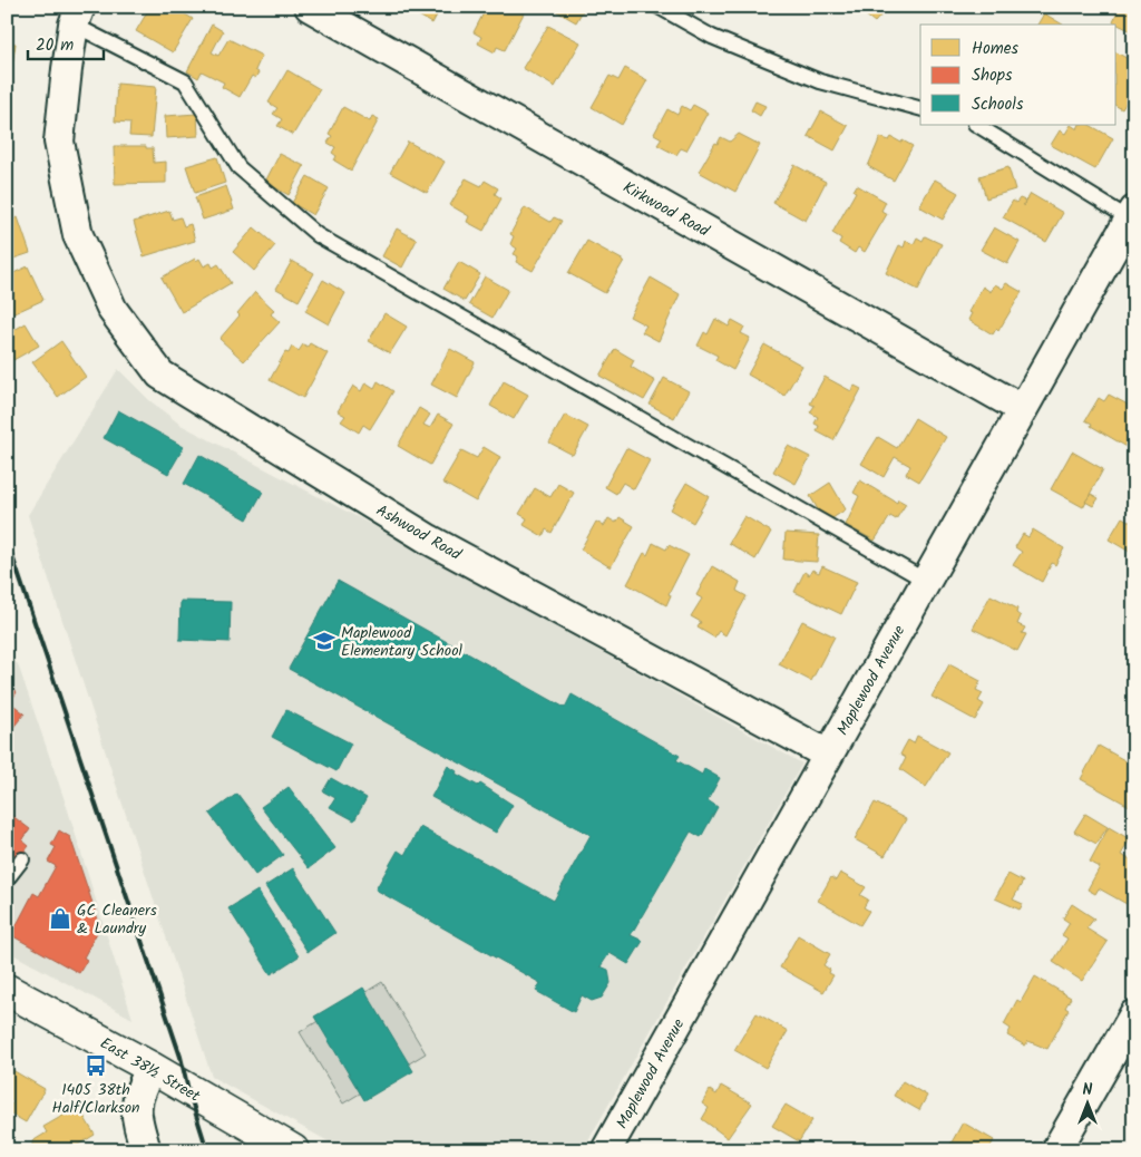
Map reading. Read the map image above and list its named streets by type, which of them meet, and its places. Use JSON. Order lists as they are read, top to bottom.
{
  "streets": {
    "street": [
      "Kirkwood Road",
      "Ashwood Road",
      "Maplewood Avenue",
      "East 38½ Street"
    ]
  },
  "crossings": [
    ["Kirkwood Road", "Maplewood Avenue"],
    ["Ashwood Road", "Maplewood Avenue"]
  ],
  "places": {
    "school or university": ["Maplewood Elementary School"],
    "shop": ["GC Cleaners & Laundry"],
    "bus stop": ["1405 38th Half/Clarkson"]
  },
  "legend": ["Homes", "Shops", "Schools"],
  "scale_bar": "20 m",
  "north": "top"
}
